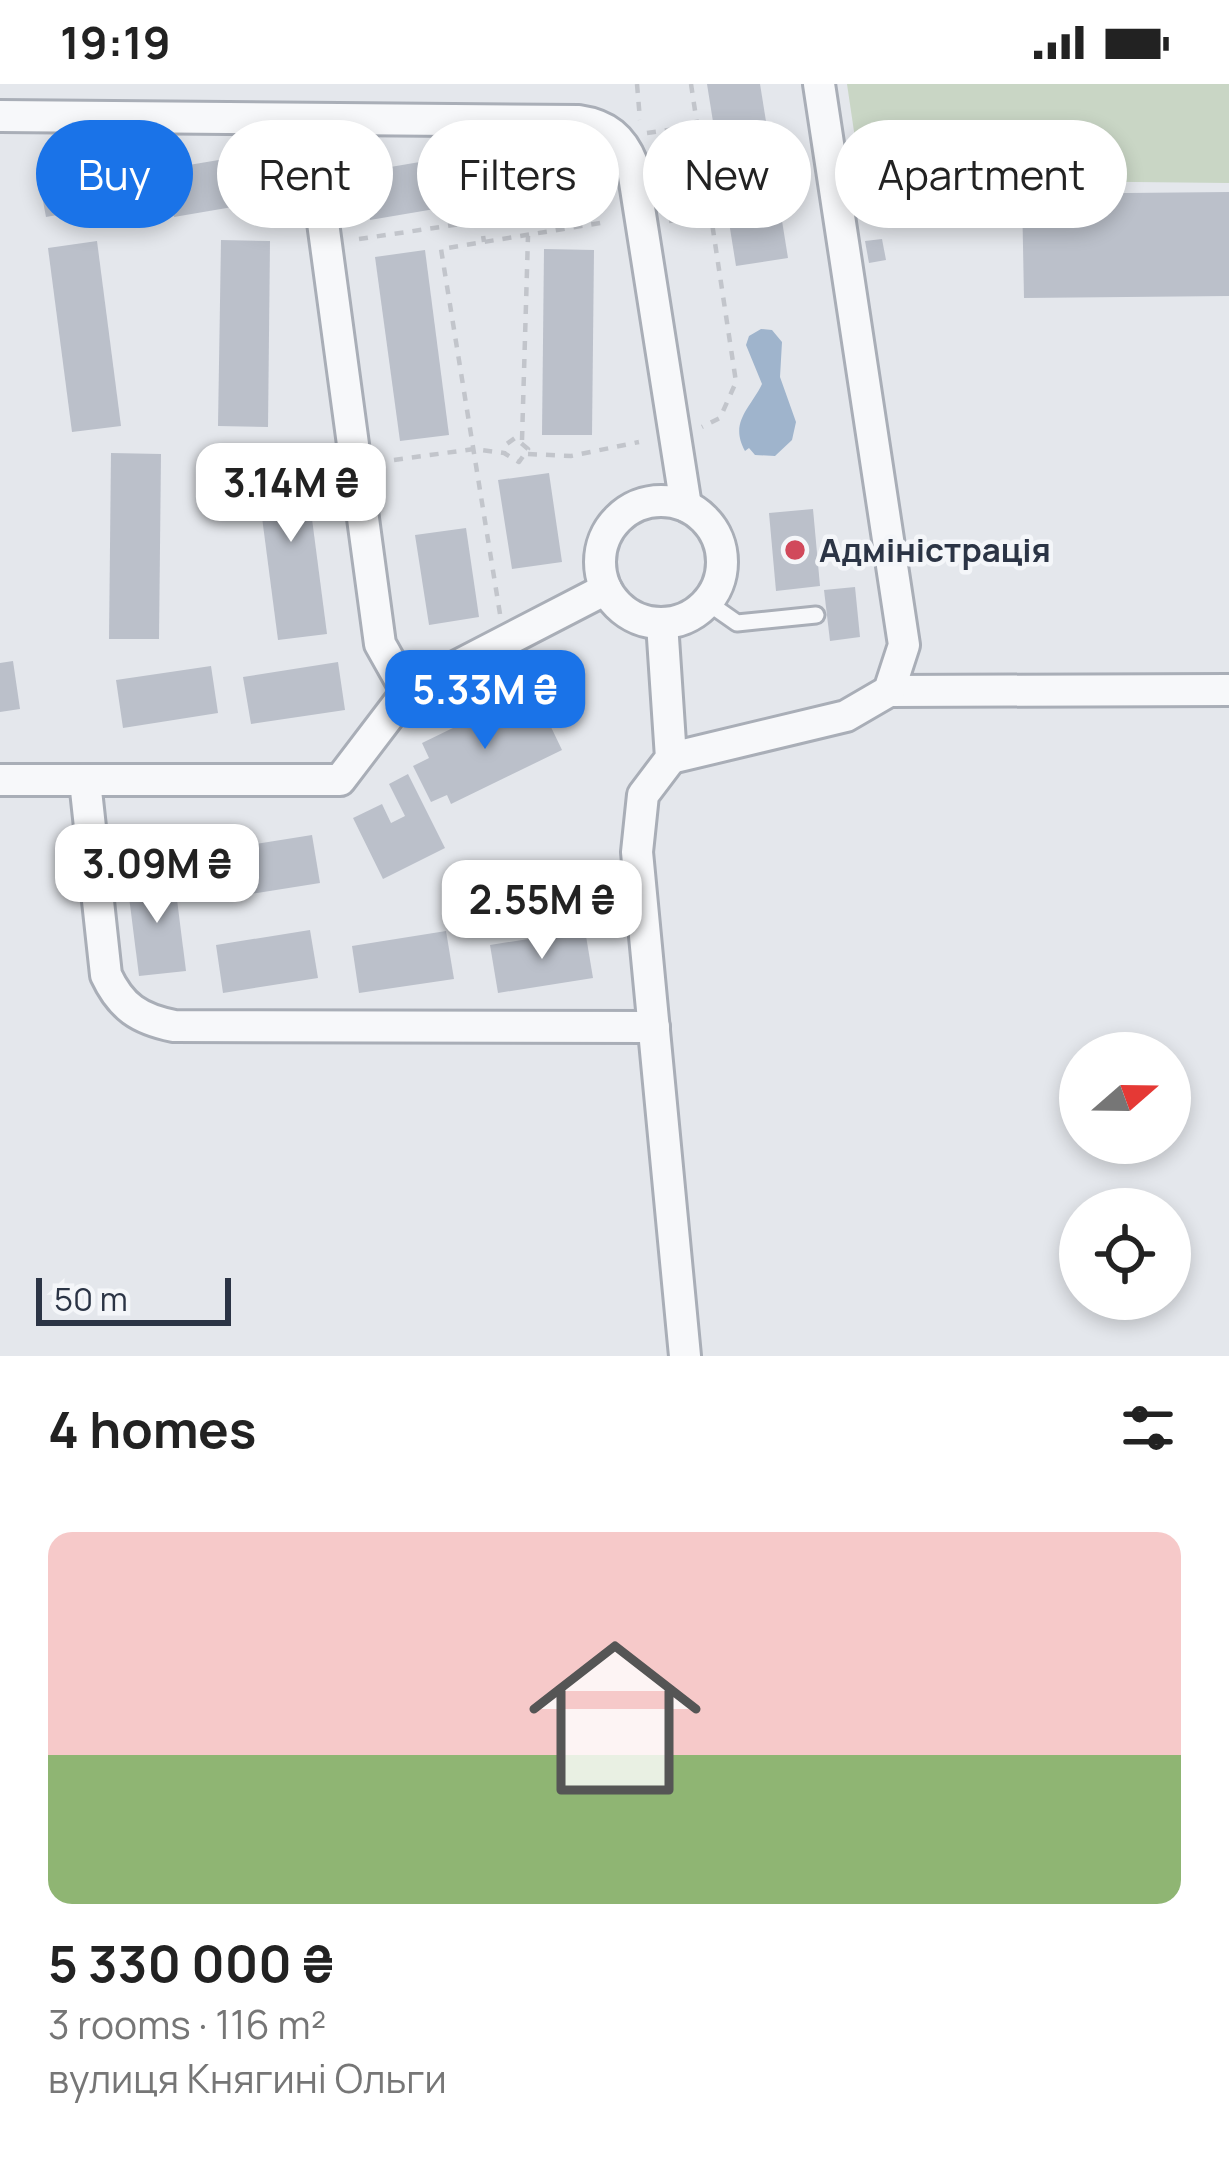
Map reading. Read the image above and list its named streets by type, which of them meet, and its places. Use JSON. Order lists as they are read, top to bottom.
{
  "places": ["Адміністрація"],
  "scale_bar": "50 m",
  "north": "right",
  "page": {
    "status": "19:19",
    "chip": [
      "Buy",
      "Rent",
      "Filters",
      "New",
      "Apartment"
    ],
    "price": [
      "3.14M ₴",
      "5.33M ₴",
      "3.09M ₴",
      "2.55M ₴"
    ],
    "scale": "50 m",
    "heading": "4 homes",
    "list": [
      {
        "name": "5 330 000 ₴",
        "note": "3 rooms · 116 m² · вулиця Княгині Ольги"
      }
    ]
  }
}
